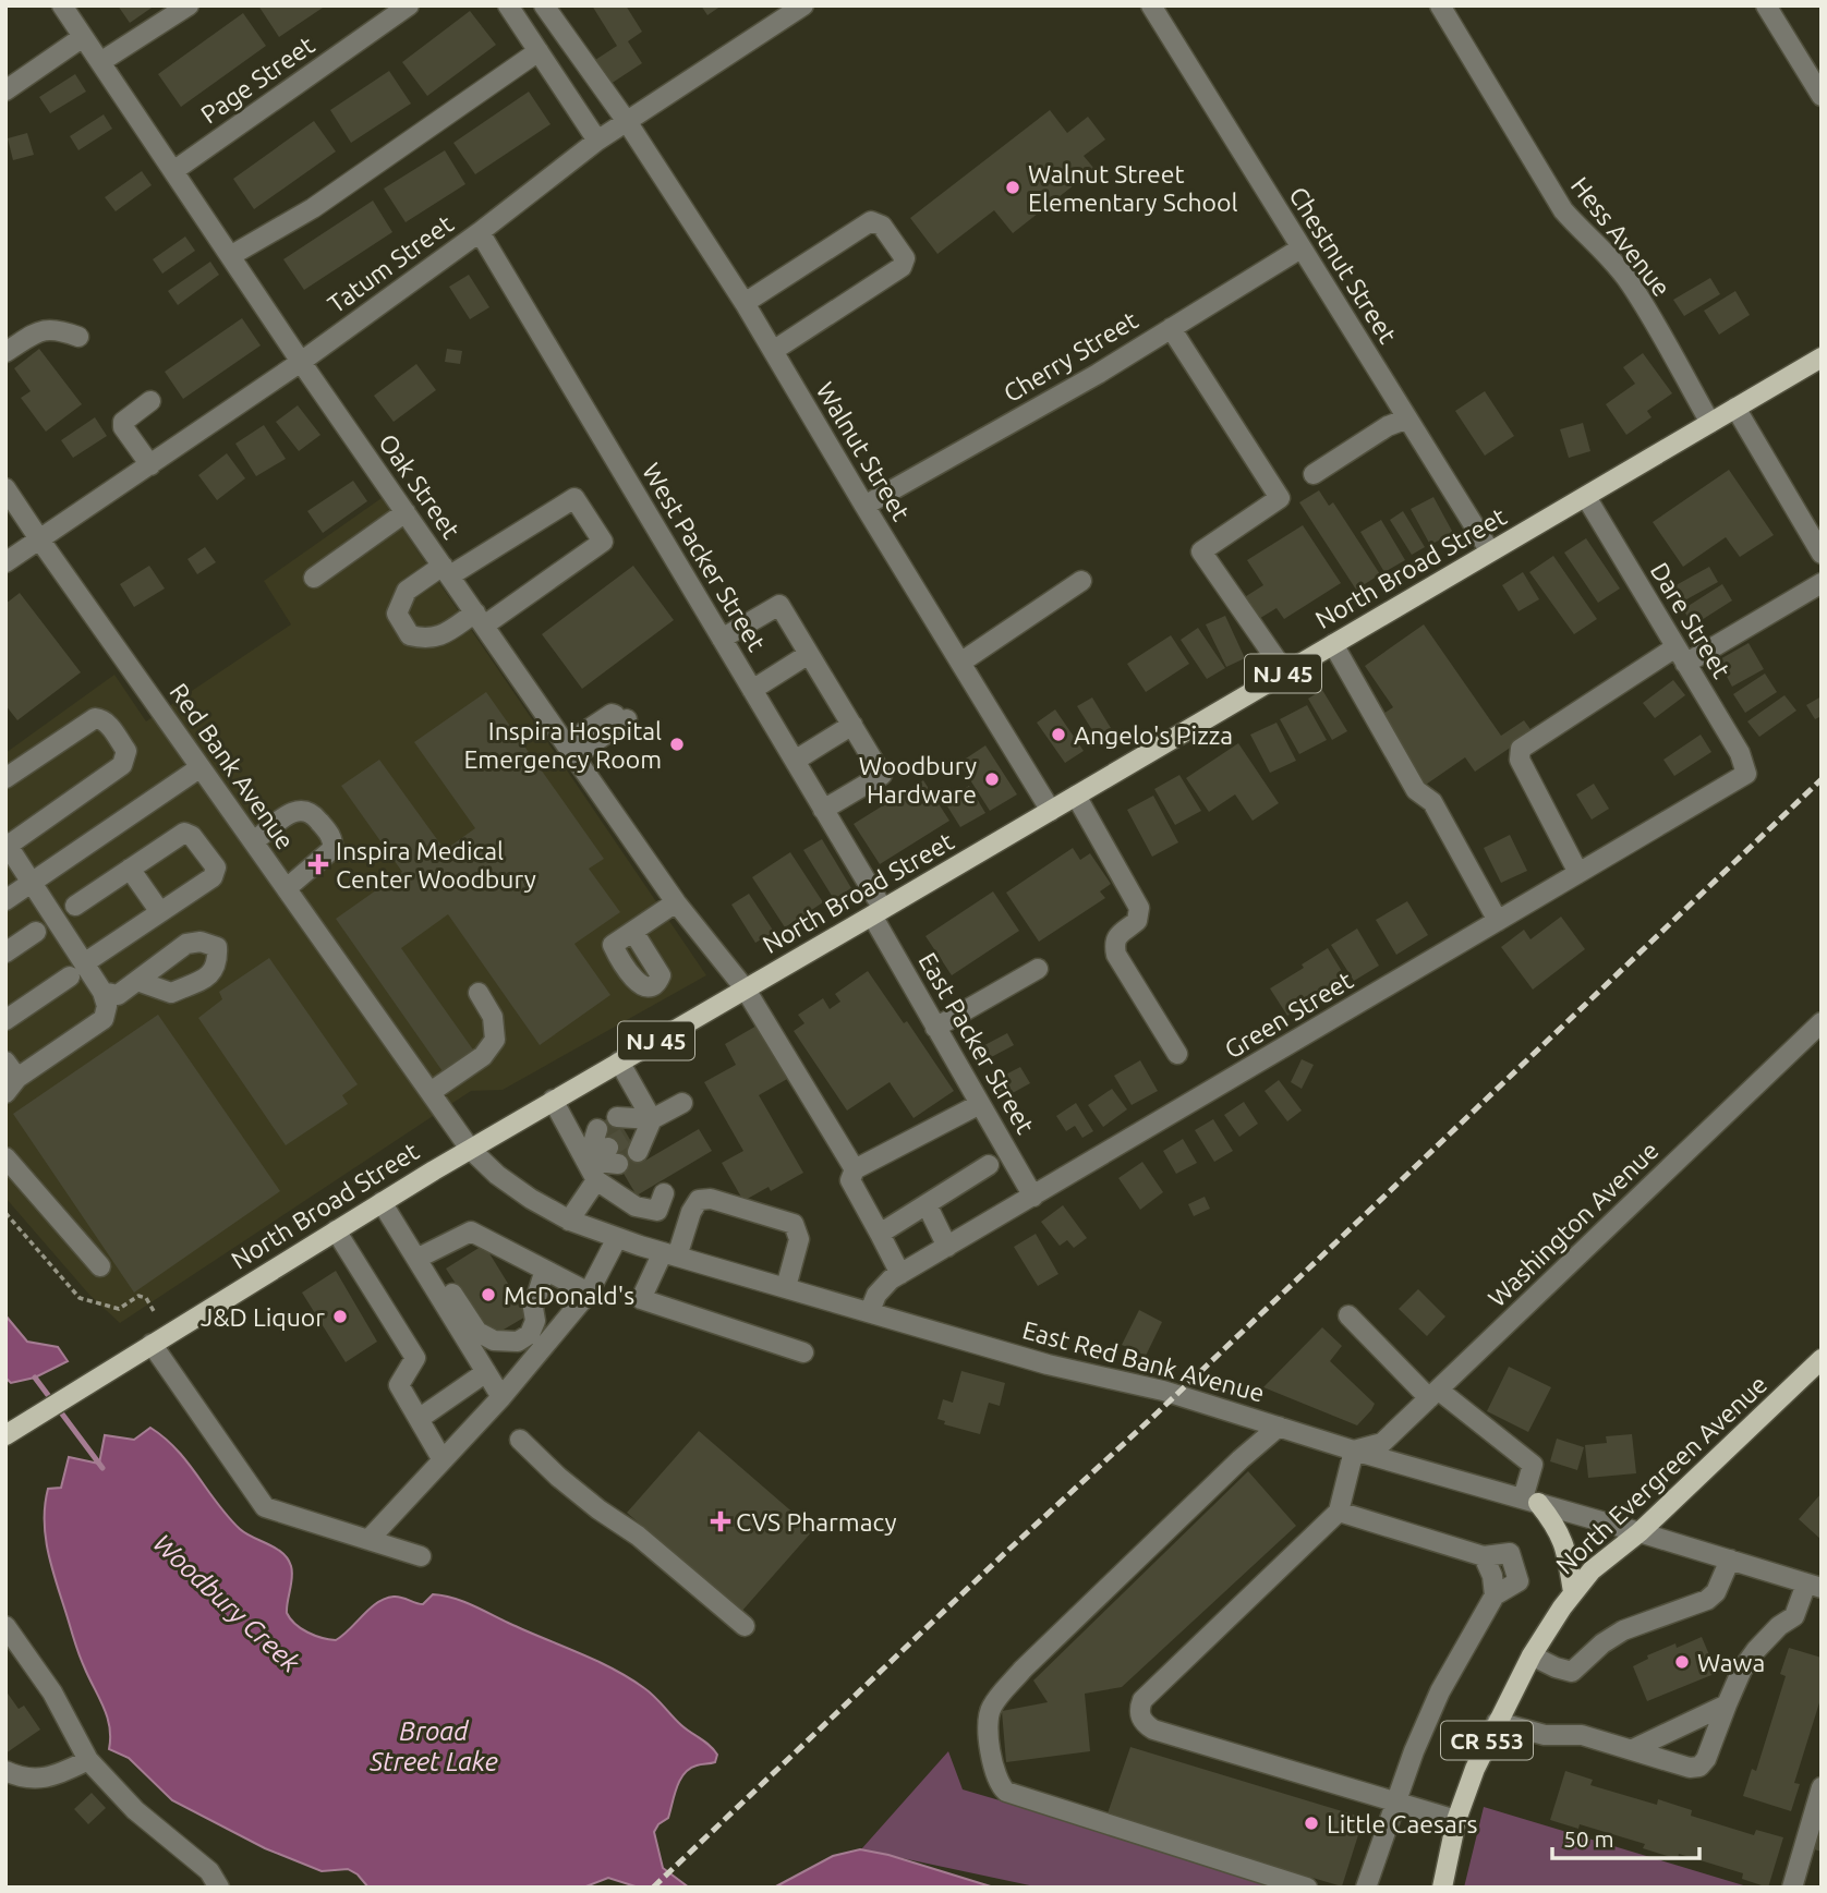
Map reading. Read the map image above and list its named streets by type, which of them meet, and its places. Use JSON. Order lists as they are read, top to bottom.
{
  "streets": {
    "main road": [
      "North Broad Street",
      "NJ 45",
      "North Evergreen Avenue",
      "CR 553"
    ],
    "street": [
      "Page Street",
      "Hess Avenue",
      "Tatum Street",
      "Chestnut Street",
      "Cherry Street",
      "Walnut Street",
      "Oak Street",
      "West Packer Street",
      "Dare Street",
      "Red Bank Avenue",
      "Green Street",
      "East Packer Street",
      "Washington Avenue",
      "East Red Bank Avenue"
    ]
  },
  "crossings": [
    ["Page Street", "Oak Street"],
    ["Hess Avenue", "North Broad Street"],
    ["Tatum Street", "Walnut Street"],
    ["Tatum Street", "Oak Street"],
    ["Tatum Street", "West Packer Street"],
    ["Tatum Street", "Red Bank Avenue"],
    ["Chestnut Street", "Cherry Street"],
    ["Chestnut Street", "North Broad Street"],
    ["Cherry Street", "Walnut Street"],
    ["Walnut Street", "North Broad Street"],
    ["Oak Street", "North Broad Street"],
    ["West Packer Street", "North Broad Street"],
    ["West Packer Street", "East Packer Street"],
    ["North Broad Street", "Dare Street"],
    ["North Broad Street", "Red Bank Avenue"],
    ["North Broad Street", "East Packer Street"],
    ["North Broad Street", "East Red Bank Avenue"],
    ["Dare Street", "Green Street"],
    ["Red Bank Avenue", "East Red Bank Avenue"],
    ["Green Street", "East Packer Street"],
    ["Green Street", "East Red Bank Avenue"],
    ["Washington Avenue", "East Red Bank Avenue"],
    ["East Red Bank Avenue", "North Evergreen Avenue"]
  ],
  "water": ["Woodbury Creek", "Broad Street Lake"],
  "places": {
    "other": [
      "Walnut Street Elementary School",
      "Angelo's Pizza",
      "Inspira Hospital Emergency Room",
      "Woodbury Hardware",
      "McDonald's",
      "J&D Liquor",
      "Wawa",
      "Little Caesars"
    ],
    "health": ["Inspira Medical Center Woodbury", "CVS Pharmacy"]
  },
  "scale_bar": "50 m"
}
